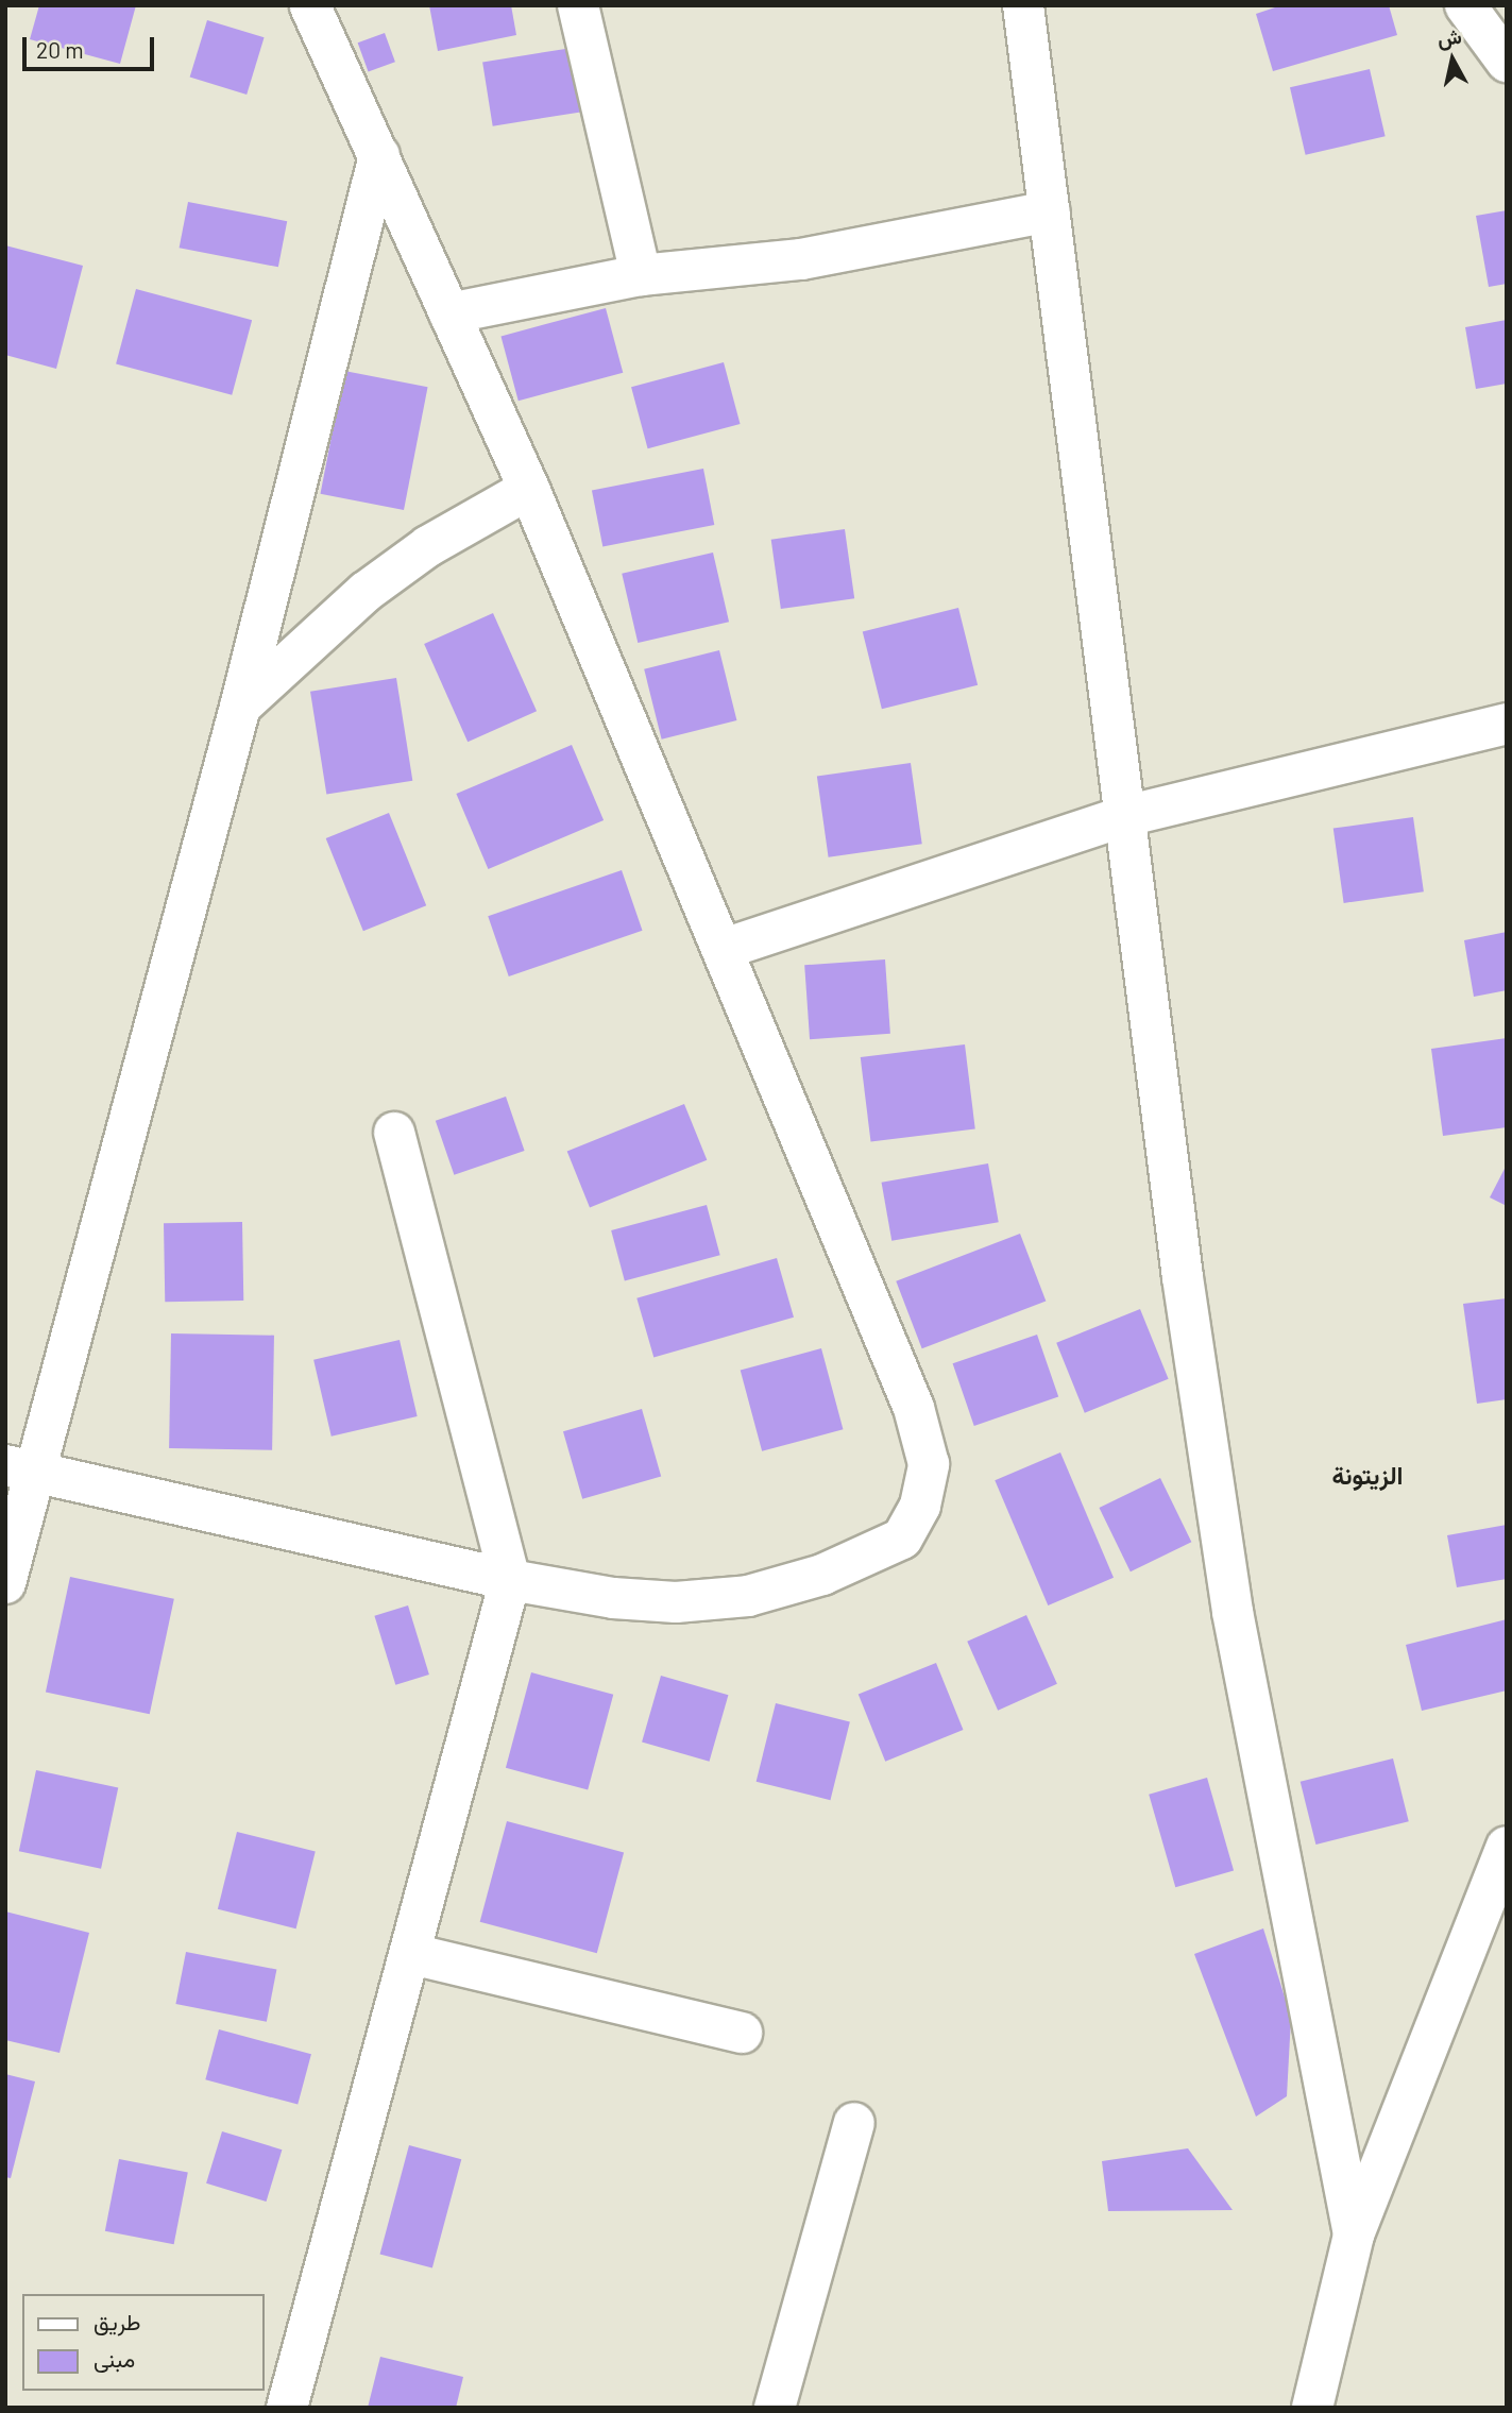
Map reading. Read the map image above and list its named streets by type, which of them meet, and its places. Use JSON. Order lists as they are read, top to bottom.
{
  "districts": ["الزيتونة"],
  "legend": ["طريق", "مبنى"],
  "scale_bar": "20 m",
  "north": "top"
}
